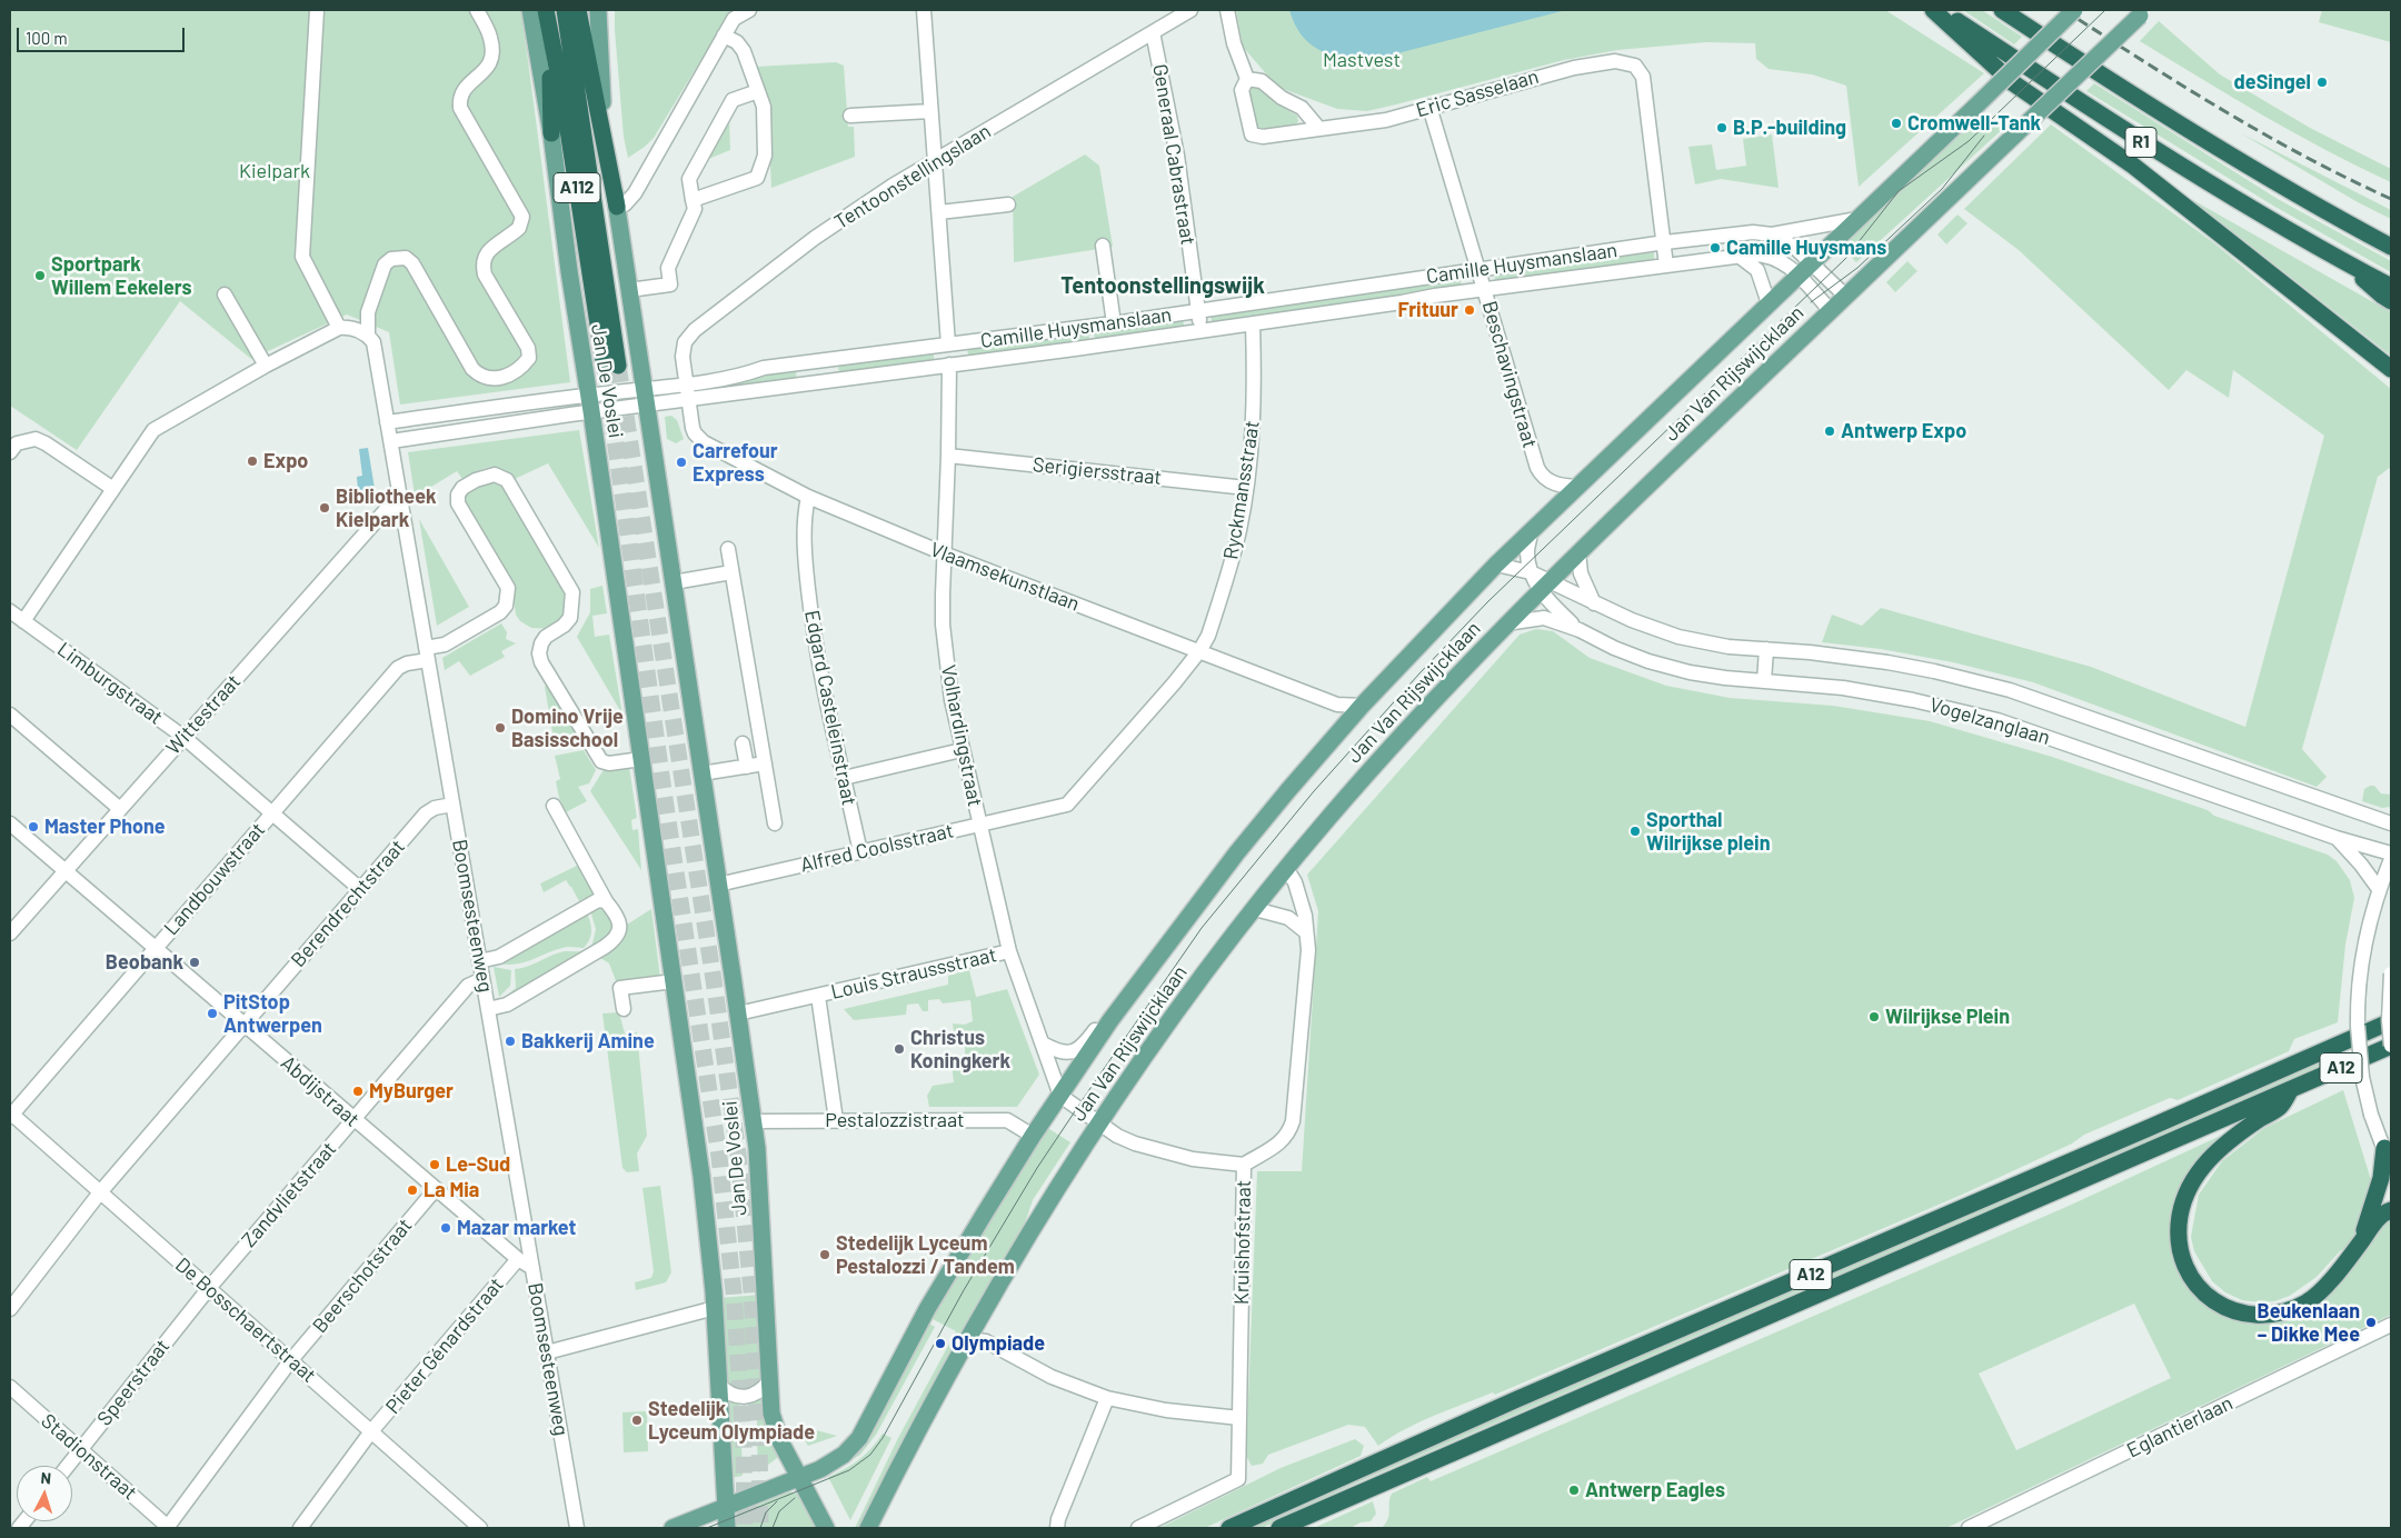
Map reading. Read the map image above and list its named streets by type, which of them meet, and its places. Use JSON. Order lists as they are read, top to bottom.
{
  "streets": {
    "highway": ["R1", "A112", "A12"],
    "main road": ["Jan Van Rijswijcklaan", "Jan De Voslei"],
    "street": [
      "Eric Sasselaan",
      "Generaal Cabrastraat",
      "Tentoonstellingslaan",
      "Camille Huysmanslaan",
      "Beschavingstraat",
      "Serigiersstraat",
      "Ryckmansstraat",
      "Vlaamsekunstlaan",
      "Limburgstraat",
      "Edgard Casteleinstraat",
      "Wittestraat",
      "Vogelzanglaan",
      "Volhardingstraat",
      "Alfred Coolsstraat",
      "Landbouwstraat",
      "Berendrechtstraat",
      "Boomsesteenweg",
      "Louis Straussstraat",
      "Abdijstraat",
      "Pestalozzistraat",
      "Zandvlietstraat",
      "Kruishofstraat",
      "Beerschotstraat",
      "De Bosschaertstraat",
      "Pieter Génardstraat",
      "Speerstraat",
      "Eglantierlaan",
      "Stadionstraat"
    ]
  },
  "crossings": [
    ["Eric Sasselaan", "Camille Huysmanslaan"],
    ["Eric Sasselaan", "Beschavingstraat"],
    ["Generaal Cabrastraat", "Tentoonstellingslaan"],
    ["Generaal Cabrastraat", "Camille Huysmanslaan"],
    ["Tentoonstellingslaan", "Camille Huysmanslaan"],
    ["Camille Huysmanslaan", "Jan Van Rijswijcklaan"],
    ["Camille Huysmanslaan", "Beschavingstraat"],
    ["Camille Huysmanslaan", "Jan De Voslei"],
    ["Camille Huysmanslaan", "Ryckmansstraat"],
    ["Camille Huysmanslaan", "Vlaamsekunstlaan"],
    ["Camille Huysmanslaan", "Volhardingstraat"],
    ["Camille Huysmanslaan", "Boomsesteenweg"],
    ["Jan Van Rijswijcklaan", "Beschavingstraat"],
    ["Jan Van Rijswijcklaan", "Jan De Voslei"],
    ["Jan Van Rijswijcklaan", "Vlaamsekunstlaan"],
    ["Jan Van Rijswijcklaan", "Vogelzanglaan"],
    ["Jan Van Rijswijcklaan", "Volhardingstraat"],
    ["Jan Van Rijswijcklaan", "Pestalozzistraat"],
    ["Jan Van Rijswijcklaan", "Kruishofstraat"],
    ["Jan De Voslei", "Alfred Coolsstraat"],
    ["Jan De Voslei", "Louis Straussstraat"],
    ["Jan De Voslei", "Pestalozzistraat"],
    ["Serigiersstraat", "Ryckmansstraat"],
    ["Serigiersstraat", "Volhardingstraat"],
    ["Ryckmansstraat", "Vlaamsekunstlaan"],
    ["Ryckmansstraat", "Alfred Coolsstraat"],
    ["Vlaamsekunstlaan", "Edgard Casteleinstraat"],
    ["Vlaamsekunstlaan", "Volhardingstraat"],
    ["Vlaamsekunstlaan", "Alfred Coolsstraat"],
    ["Limburgstraat", "Wittestraat"],
    ["Limburgstraat", "Landbouwstraat"],
    ["Limburgstraat", "Berendrechtstraat"],
    ["Edgard Casteleinstraat", "Alfred Coolsstraat"],
    ["Wittestraat", "Boomsesteenweg"],
    ["Wittestraat", "Abdijstraat"],
    ["Volhardingstraat", "Alfred Coolsstraat"],
    ["Volhardingstraat", "Louis Straussstraat"],
    ["Landbouwstraat", "Boomsesteenweg"],
    ["Landbouwstraat", "Abdijstraat"],
    ["Landbouwstraat", "De Bosschaertstraat"],
    ["Berendrechtstraat", "Boomsesteenweg"],
    ["Berendrechtstraat", "Abdijstraat"],
    ["Berendrechtstraat", "De Bosschaertstraat"],
    ["Boomsesteenweg", "Abdijstraat"],
    ["Boomsesteenweg", "Zandvlietstraat"],
    ["Louis Straussstraat", "Pestalozzistraat"],
    ["Abdijstraat", "Zandvlietstraat"],
    ["Abdijstraat", "Beerschotstraat"],
    ["Abdijstraat", "Pieter Génardstraat"],
    ["Zandvlietstraat", "De Bosschaertstraat"],
    ["Zandvlietstraat", "Speerstraat"],
    ["Beerschotstraat", "De Bosschaertstraat"],
    ["Beerschotstraat", "Stadionstraat"],
    ["De Bosschaertstraat", "Pieter Génardstraat"],
    ["De Bosschaertstraat", "Speerstraat"],
    ["Speerstraat", "Stadionstraat"]
  ],
  "districts": ["Tentoonstellingswijk"],
  "parks": ["Mastvest", "Kielpark"],
  "places": [
    "deSingel",
    "Cromwell-Tank",
    "B.P.-building",
    "Camille Huysmans",
    "Sportpark Willem Eekelers",
    "Frituur",
    "Antwerp Expo",
    "Expo",
    "Carrefour Express",
    "Bibliotheek Kielpark",
    "Domino Vrije Basisschool",
    "Master Phone",
    "Sporthal Wilrijkse plein",
    "Beobank",
    "PitStop Antwerpen",
    "Wilrijkse Plein",
    "Bakkerij Amine",
    "Christus Koningkerk",
    "MyBurger",
    "Le-Sud",
    "La Mia",
    "Mazar market",
    "Stedelijk Lyceum Pestalozzi / Tandem",
    "Beukenlaan – Dikke Mee",
    "Olympiade",
    "Stedelijk Lyceum Olympiade",
    "Antwerp Eagles"
  ],
  "scale_bar": "100 m",
  "north": "top"
}
